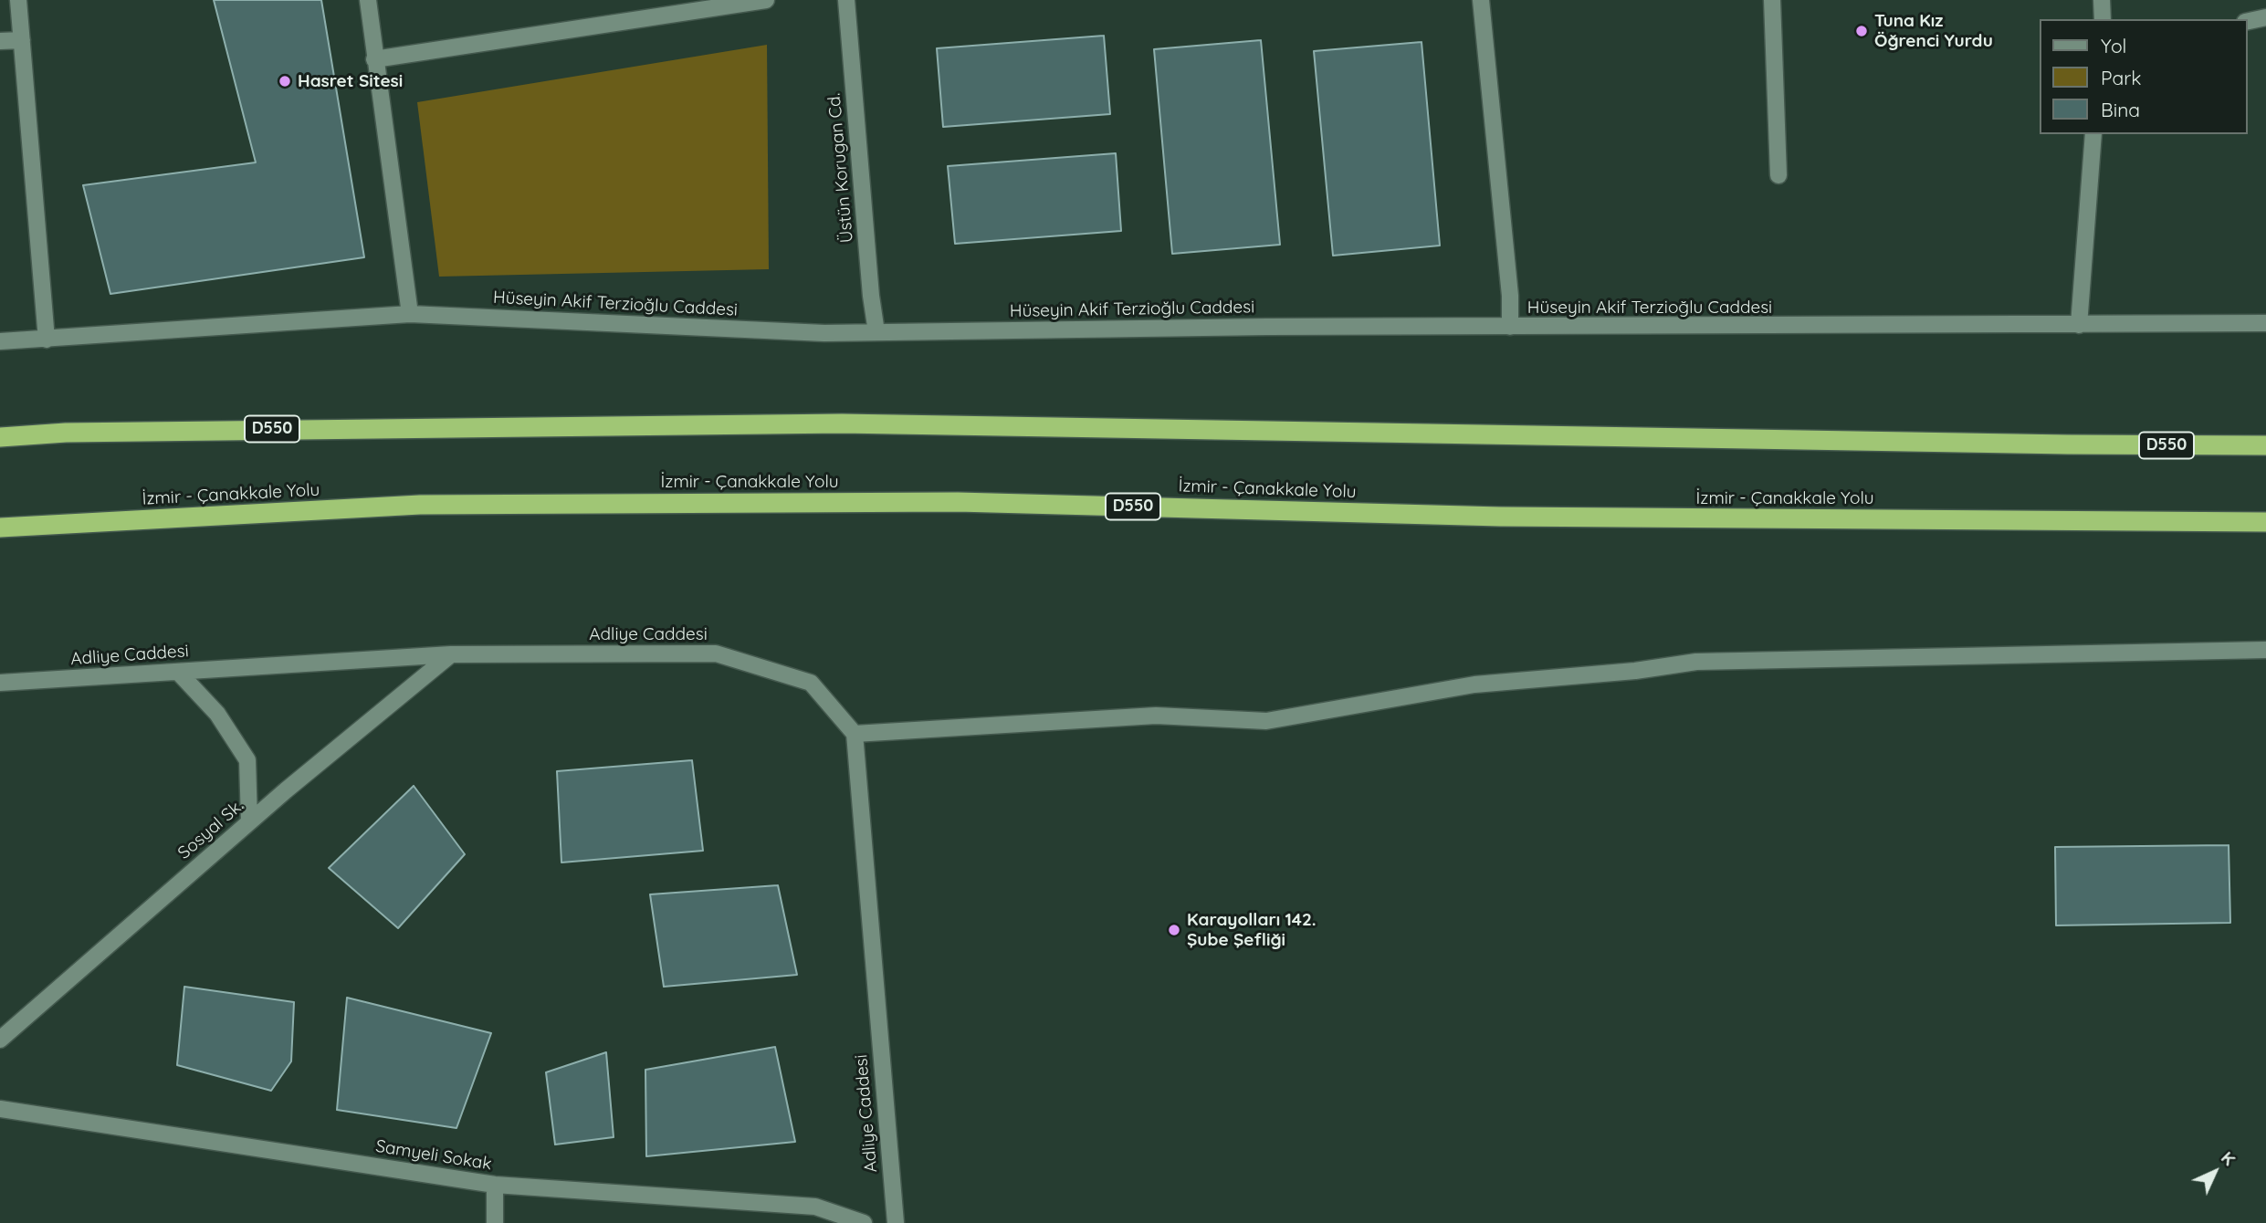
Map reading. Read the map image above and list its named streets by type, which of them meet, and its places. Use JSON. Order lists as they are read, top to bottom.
{
  "streets": {
    "highway": ["D550", "İzmir - Çanakkale Yolu"],
    "street": [
      "Üstün Korugan Cd.",
      "Hüseyin Akif Terzioğlu Caddesi",
      "Adliye Caddesi",
      "Sosyal Sk.",
      "Samyeli Sokak"
    ]
  },
  "crossings": [
    ["Üstün Korugan Cd.", "Hüseyin Akif Terzioğlu Caddesi"],
    ["Adliye Caddesi", "Sosyal Sk."]
  ],
  "places": ["Tuna Kız Öğrenci Yurdu", "Hasret Sitesi", "Karayolları 142. Şube Şefliği"],
  "legend": ["Yol", "Park", "Bina"],
  "north": "top right"
}
